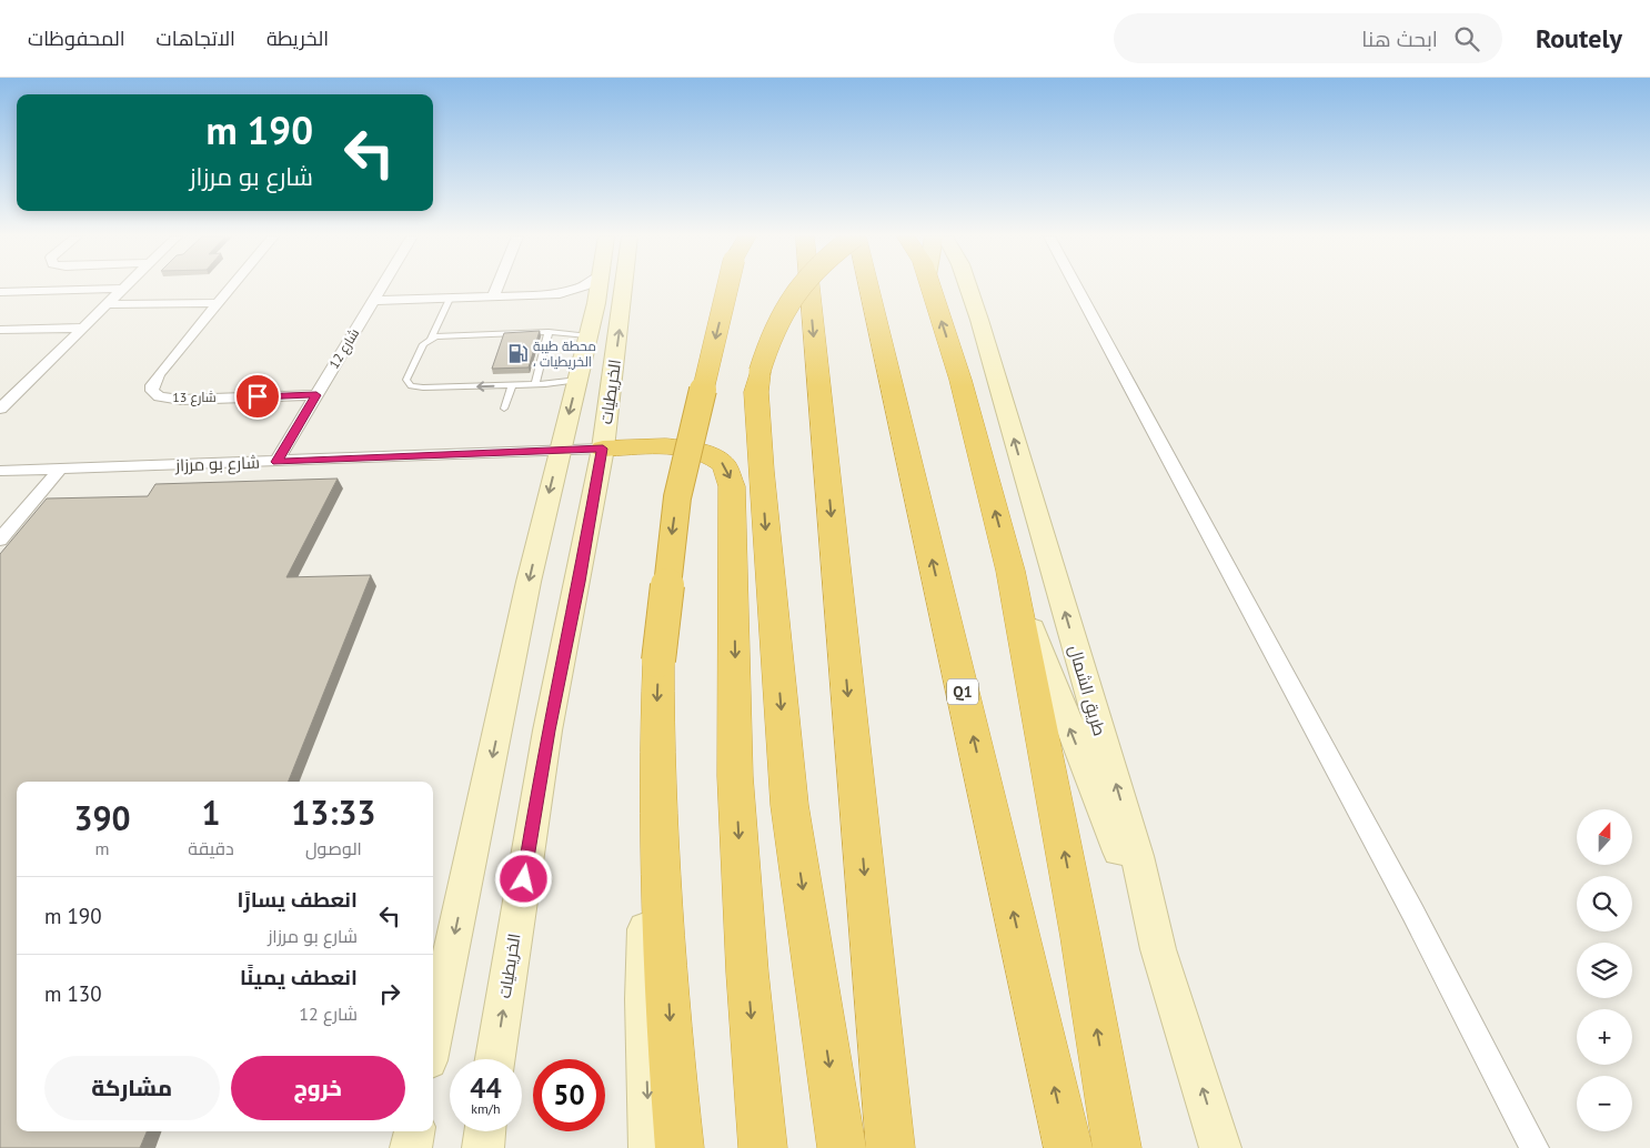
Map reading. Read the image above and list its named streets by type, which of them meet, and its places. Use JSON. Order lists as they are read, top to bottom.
{
  "streets": {
    "highway": ["Q1"],
    "main road": ["الخريطيات", "طريق الشمال"],
    "street": ["شارع 12", "شارع 13", "شارع بو مرزاز"]
  },
  "crossings": [
    ["شارع 12", "شارع 13"],
    ["شارع 12", "شارع بو مرزاز"],
    ["الخريطيات", "شارع بو مرزاز"]
  ],
  "places": {
    "fuel station": ["محطة طيبة ، الخريطيات"]
  },
  "north": "top",
  "page": {
    "header": "Routely",
    "search": "ابحث هنا",
    "nav": ["الخريطة", "الاتجاهات", "المحفوظات"],
    "turn": ["190 m", "شارع بو مرزاز"],
    "eta": [
      "13:33",
      "الوصول",
      "1",
      "دقيقة",
      "390",
      "m"
    ],
    "map_buttons": ["+", "−"],
    "list": [
      {
        "name": "انعطف يسارًا",
        "note": "شارع بو مرزاز",
        "value": "190 m"
      },
      {
        "name": "انعطف يمينًا",
        "note": "شارع 12",
        "value": "130 m"
      }
    ],
    "buttons": ["خروج", "مشاركة"],
    "speed": "44 km/h",
    "limit": "50"
  }
}
